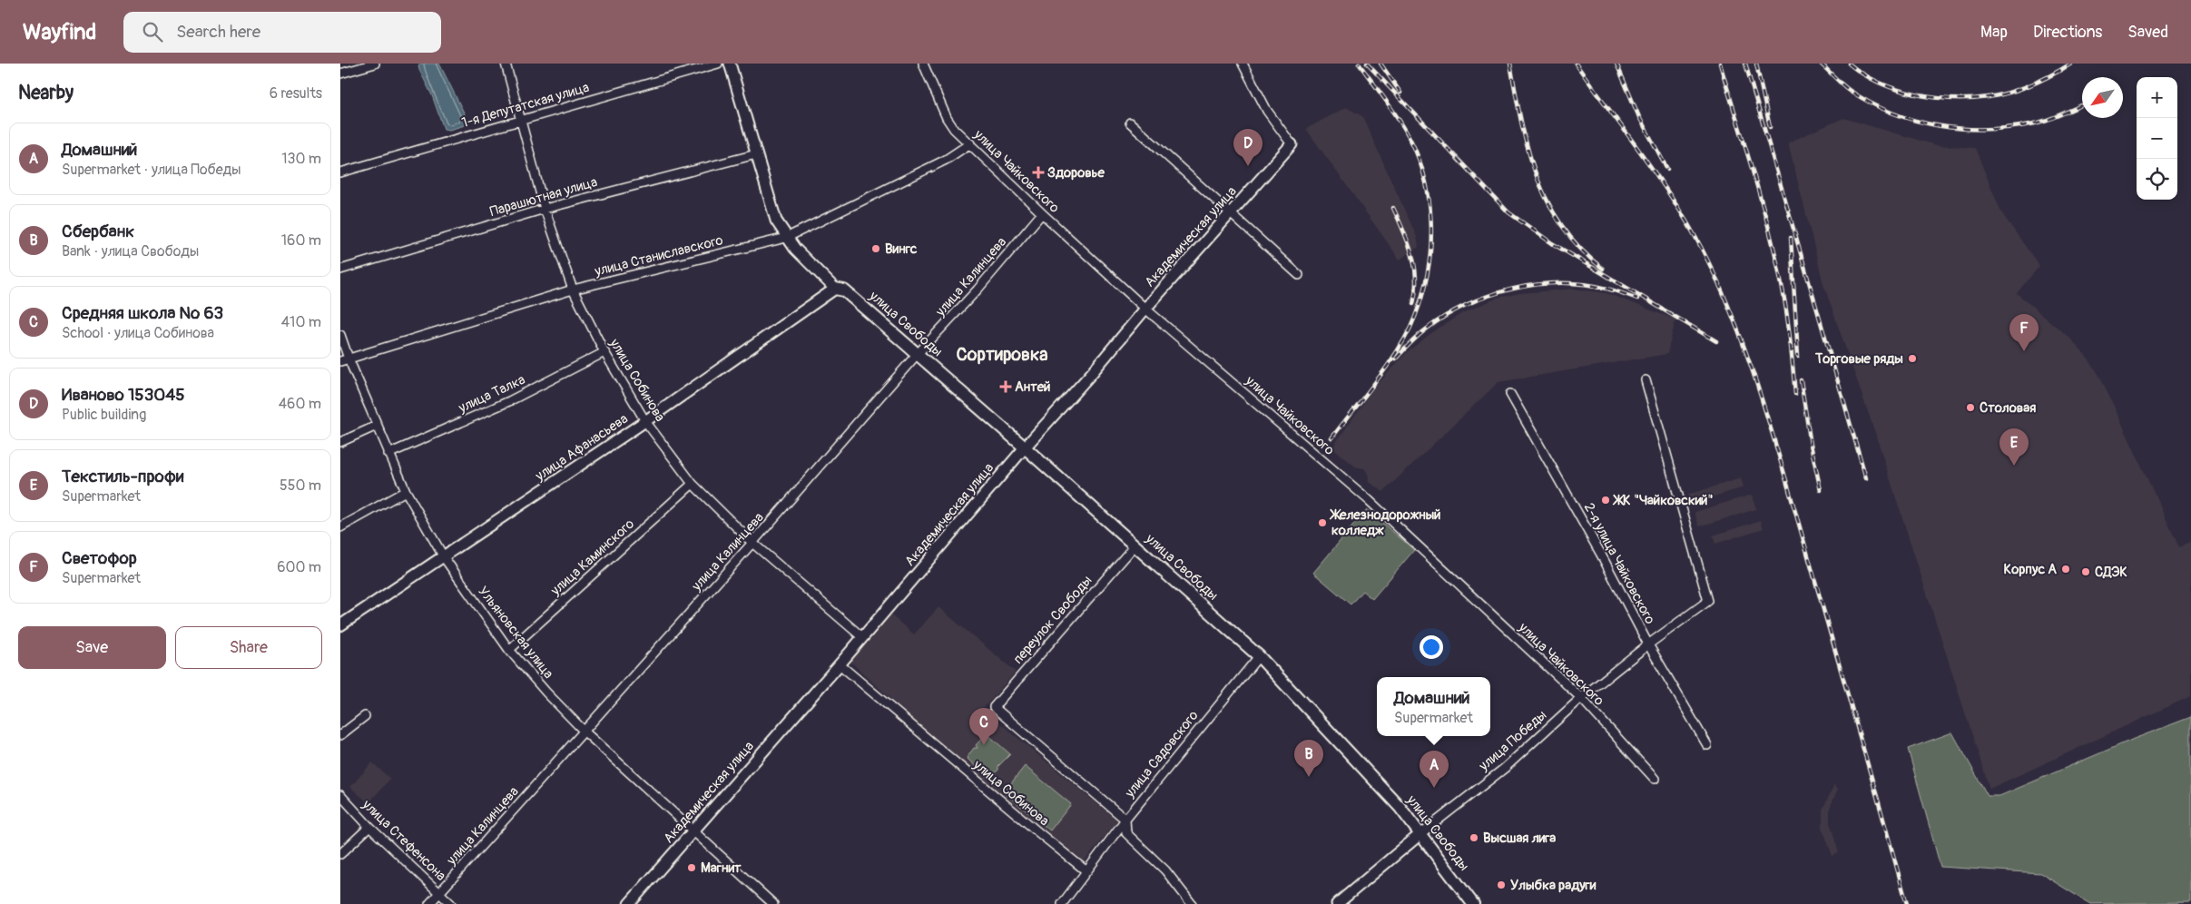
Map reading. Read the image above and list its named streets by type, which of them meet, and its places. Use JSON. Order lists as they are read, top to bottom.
{
  "streets": {
    "main road": ["улица Свободы"],
    "street": [
      "1-я Депутатская улица",
      "улица Чайковского",
      "Парашютная улица",
      "Академическая улица",
      "улица Станиславского",
      "улица Калинцева",
      "улица Собинова",
      "улица Талка",
      "улица Афанасьева",
      "улица Каминского",
      "2-я улица Чайковского",
      "переулок Свободы",
      "Ульяновская улица",
      "улица Победы",
      "улица Садовского",
      "улица Стефенсона"
    ]
  },
  "crossings": [
    ["1-я Депутатская улица", "улица Собинова"],
    ["улица Чайковского", "Академическая улица"],
    ["улица Чайковского", "улица Станиславского"],
    ["улица Чайковского", "улица Калинцева"],
    ["улица Чайковского", "улица Победы"],
    ["Парашютная улица", "улица Свободы"],
    ["Парашютная улица", "улица Собинова"],
    ["Академическая улица", "улица Свободы"],
    ["Академическая улица", "улица Собинова"],
    ["Академическая улица", "Ульяновская улица"],
    ["улица Станиславского", "улица Свободы"],
    ["улица Станиславского", "улица Собинова"],
    ["улица Станиславского", "Ульяновская улица"],
    ["улица Калинцева", "улица Свободы"],
    ["улица Калинцева", "улица Собинова"],
    ["улица Калинцева", "Ульяновская улица"],
    ["улица Калинцева", "улица Стефенсона"],
    ["улица Свободы", "улица Афанасьева"],
    ["улица Свободы", "переулок Свободы"],
    ["улица Свободы", "улица Победы"],
    ["улица Свободы", "улица Садовского"],
    ["улица Собинова", "улица Талка"],
    ["улица Собинова", "улица Афанасьева"],
    ["улица Собинова", "улица Каминского"],
    ["улица Собинова", "улица Садовского"],
    ["улица Талка", "Ульяновская улица"],
    ["улица Афанасьева", "Ульяновская улица"],
    ["улица Каминского", "Ульяновская улица"],
    ["2-я улица Чайковского", "улица Победы"],
    ["переулок Свободы", "улица Садовского"]
  ],
  "districts": ["Сортировка"],
  "places": {
    "health": ["Здоровье", "Антей"],
    "other": [
      "Вингс",
      "Торговые ряды",
      "Столовая",
      "ЖК \"Чайковский\"",
      "Железнодорожный колледж",
      "Корпус А",
      "СДЭК",
      "Высшая лига",
      "Магнит",
      "Улыбка радуги"
    ]
  },
  "north": "bottom left",
  "page": {
    "header": "Wayfind",
    "search": "Search here",
    "nav": ["Map", "Directions", "Saved"],
    "heading": ["Nearby", "6 results"],
    "map_buttons": ["+", "−"],
    "list": [
      {
        "mark": "A",
        "name": "Домашний",
        "note": "Supermarket · улица Победы",
        "value": "130 m"
      },
      {
        "mark": "B",
        "name": "Сбербанк",
        "note": "Bank · улица Свободы",
        "value": "160 m"
      },
      {
        "mark": "C",
        "name": "Средняя школа № 63",
        "note": "School · улица Собинова",
        "value": "410 m"
      },
      {
        "mark": "D",
        "name": "Иваново 153045",
        "note": "Public building",
        "value": "460 m"
      },
      {
        "mark": "E",
        "name": "Текстиль-профи",
        "note": "Supermarket",
        "value": "550 m"
      },
      {
        "mark": "F",
        "name": "Светофор",
        "note": "Supermarket",
        "value": "600 m"
      }
    ],
    "pins": [
      "D",
      "F",
      "E",
      "C",
      "B",
      "A"
    ],
    "buttons": ["Save", "Share"],
    "popup": ["Домашний", "Supermarket"]
  }
}
